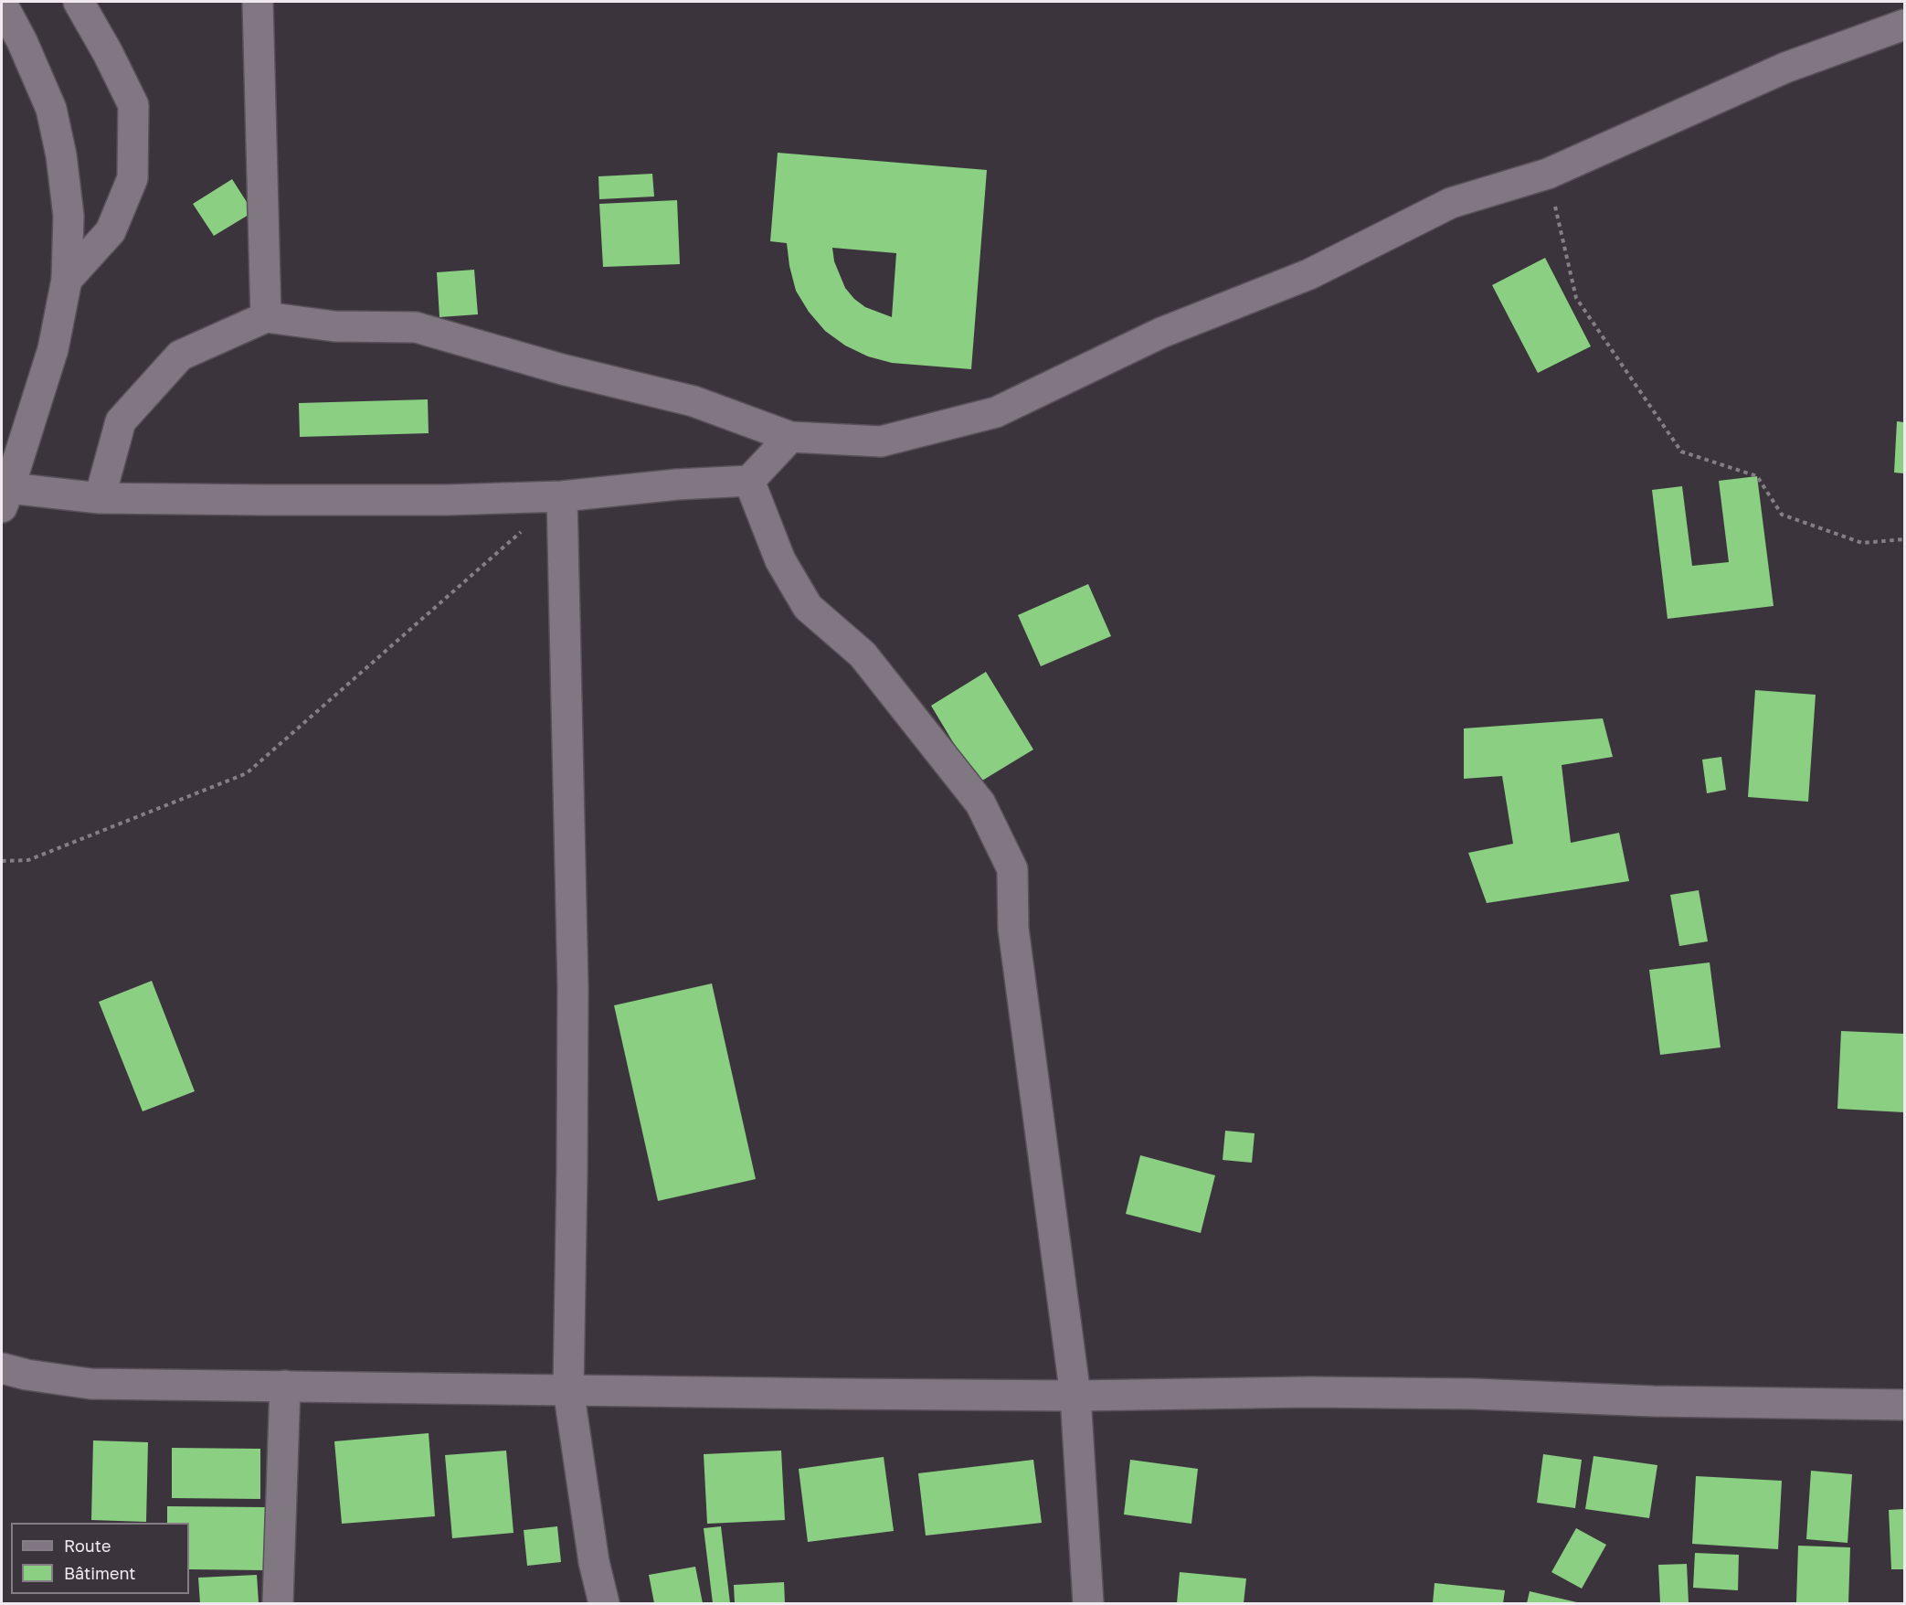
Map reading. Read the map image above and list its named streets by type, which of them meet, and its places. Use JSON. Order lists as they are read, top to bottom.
{
  "legend": ["Route", "Bâtiment"]
}
